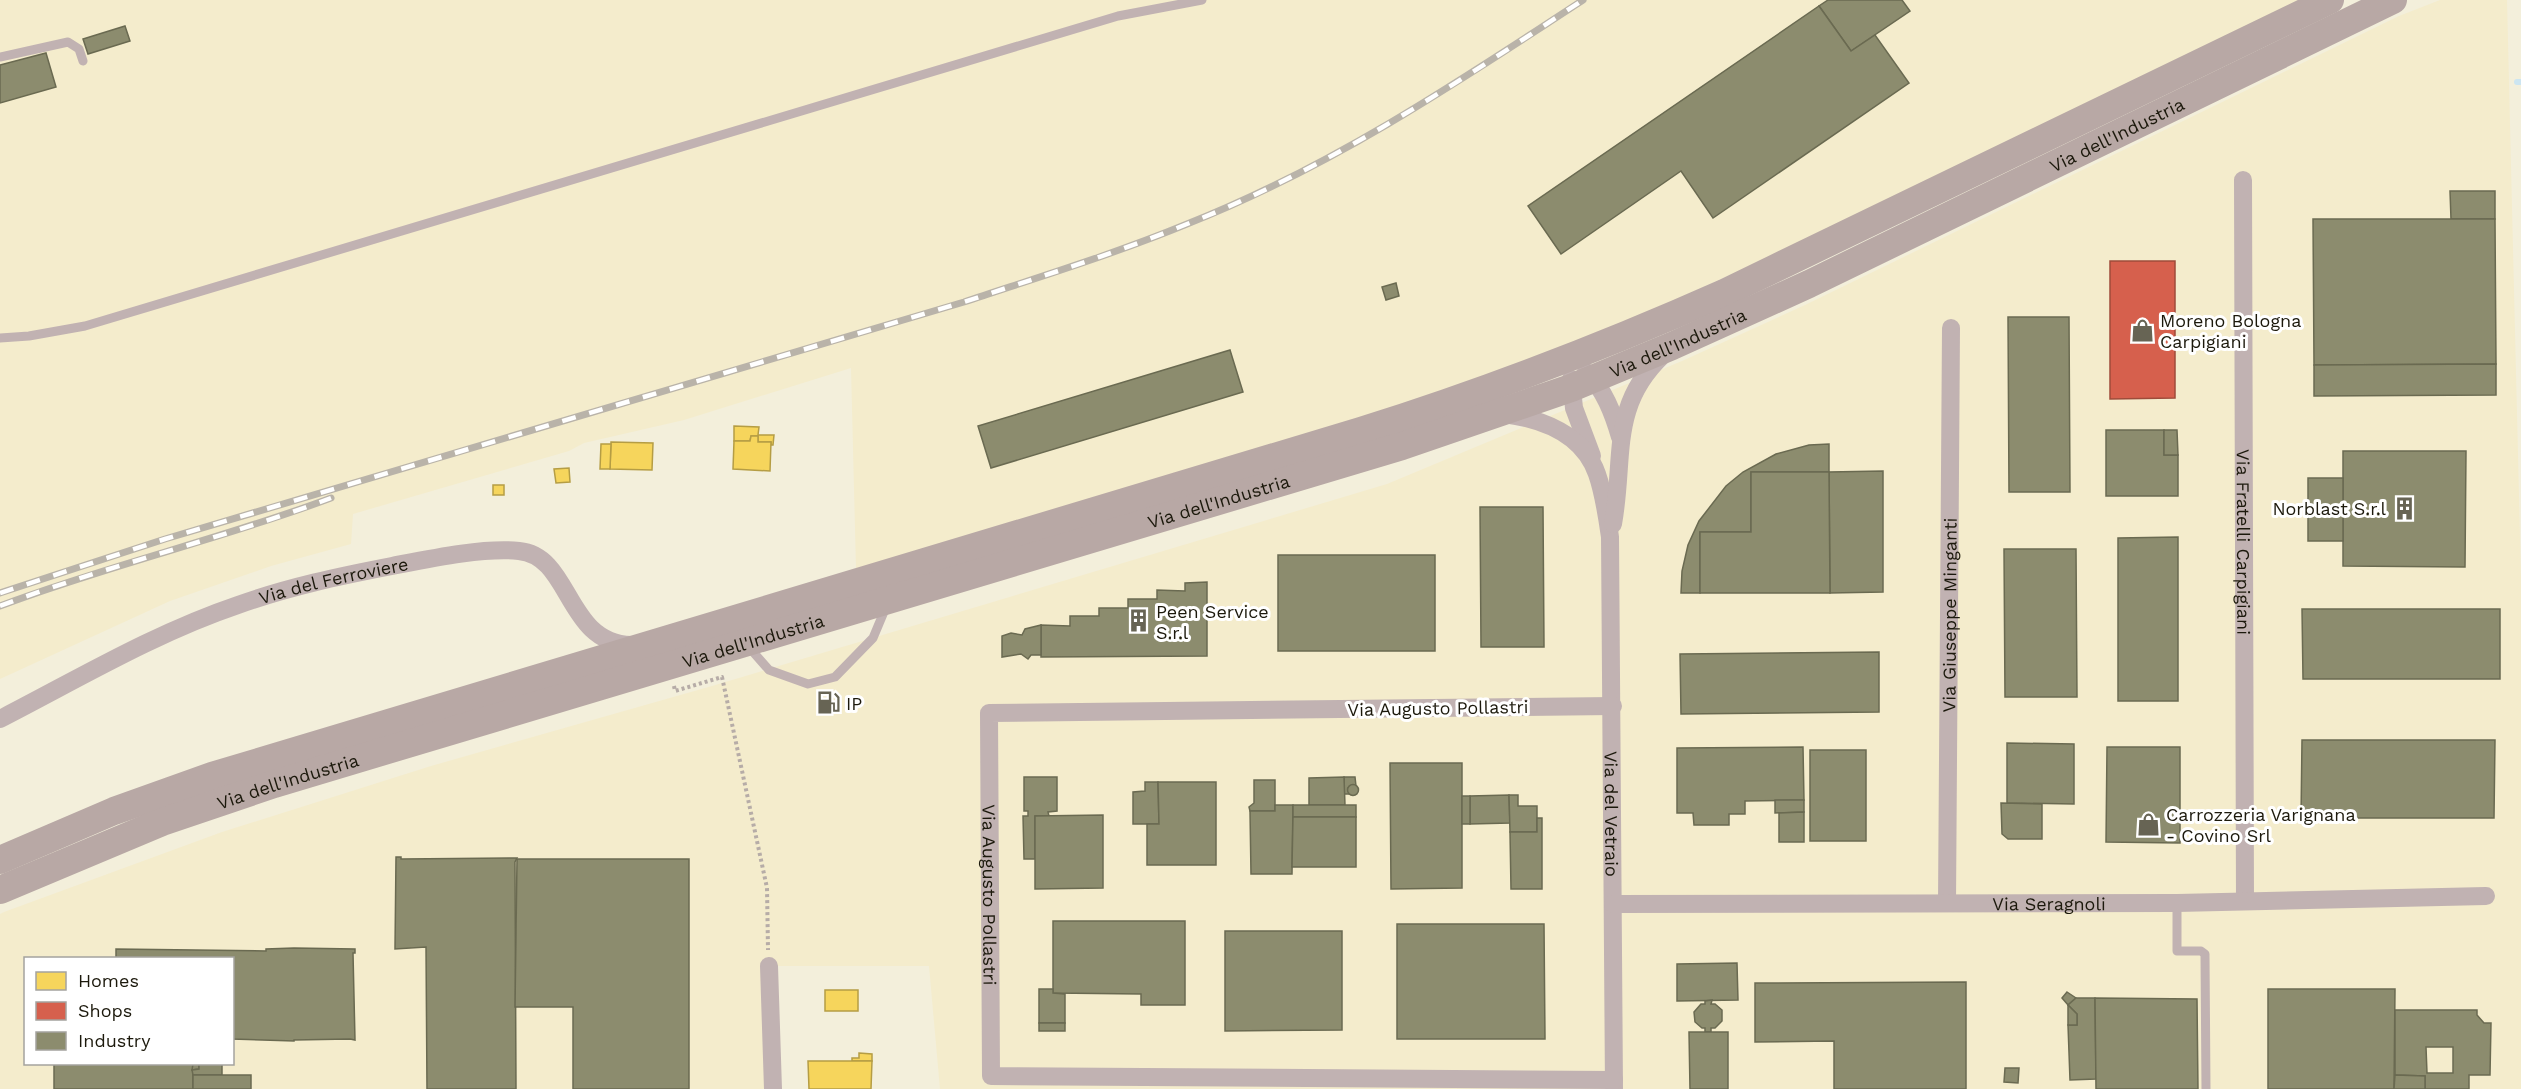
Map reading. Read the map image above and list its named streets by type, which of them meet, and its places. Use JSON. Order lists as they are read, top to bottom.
{
  "streets": {
    "main road": ["Via dell'Industria"],
    "street": [
      "Via Fratelli Carpigiani",
      "Via del Ferroviere",
      "Via Giuseppe Minganti",
      "Via Augusto Pollastri",
      "Via del Vetraio",
      "Via Seragnoli"
    ]
  },
  "crossings": [
    ["Via dell'Industria", "Via del Ferroviere"],
    ["Via dell'Industria", "Via del Vetraio"],
    ["Via Fratelli Carpigiani", "Via Seragnoli"],
    ["Via Giuseppe Minganti", "Via Seragnoli"],
    ["Via Augusto Pollastri", "Via del Vetraio"],
    ["Via del Vetraio", "Via Seragnoli"]
  ],
  "places": {
    "shop": ["Moreno Bologna Carpigiani", "Carrozzeria Varignana - Covino Srl"],
    "building": ["Norblast S.r.l", "Peen Service S.r.l"],
    "fuel station": ["IP"]
  },
  "legend": ["Homes", "Shops", "Industry"]
}
